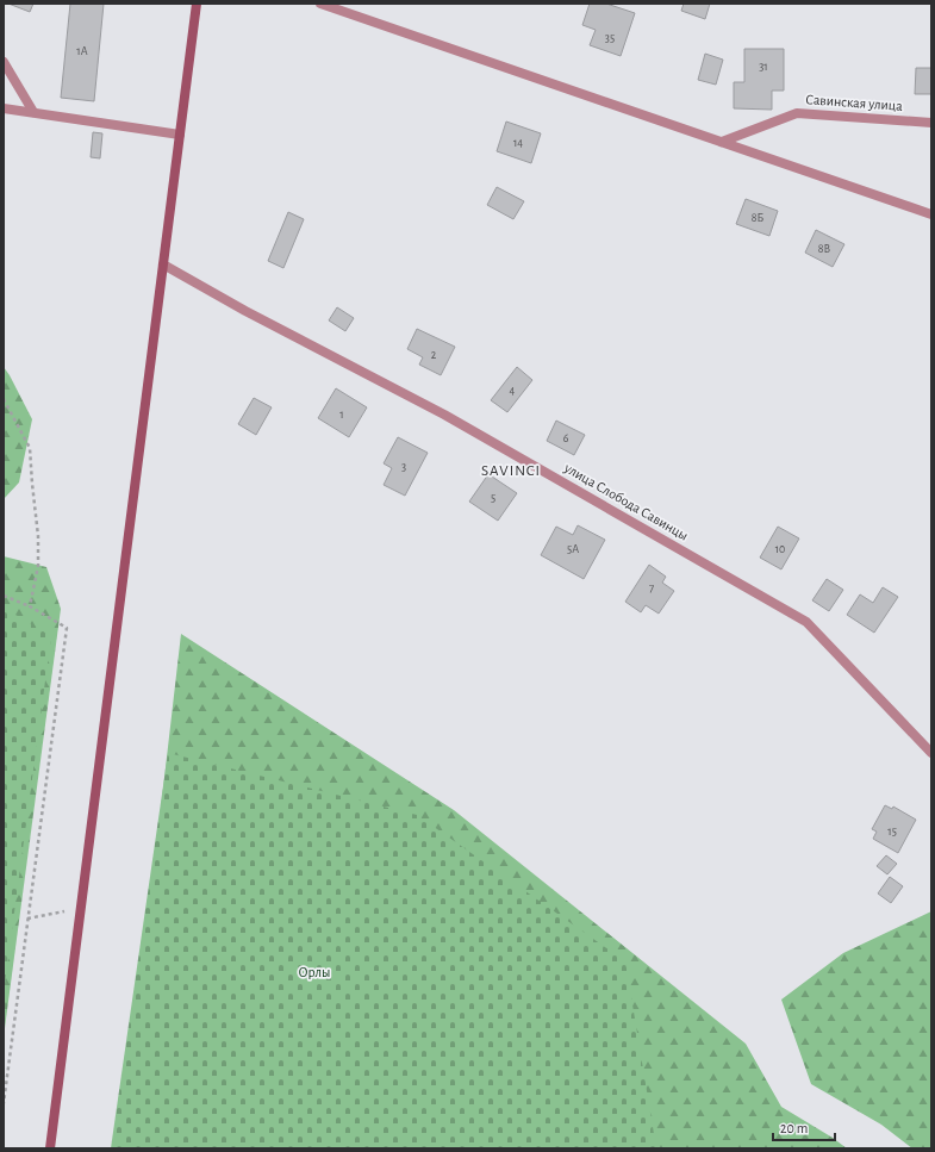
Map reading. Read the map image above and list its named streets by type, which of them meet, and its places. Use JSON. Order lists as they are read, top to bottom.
{
  "streets": {
    "street": ["Савинская улица", "улица Слобода Савинцы"]
  },
  "districts": ["SAVINCI"],
  "parks": ["Орлы"],
  "house_numbers": [
    "35",
    "1А",
    "31",
    "14",
    "8Б",
    "8В",
    "2",
    "4",
    "1",
    "6",
    "3",
    "5",
    "5А",
    "10",
    "7",
    "15"
  ],
  "scale_bar": "20 m"
}
